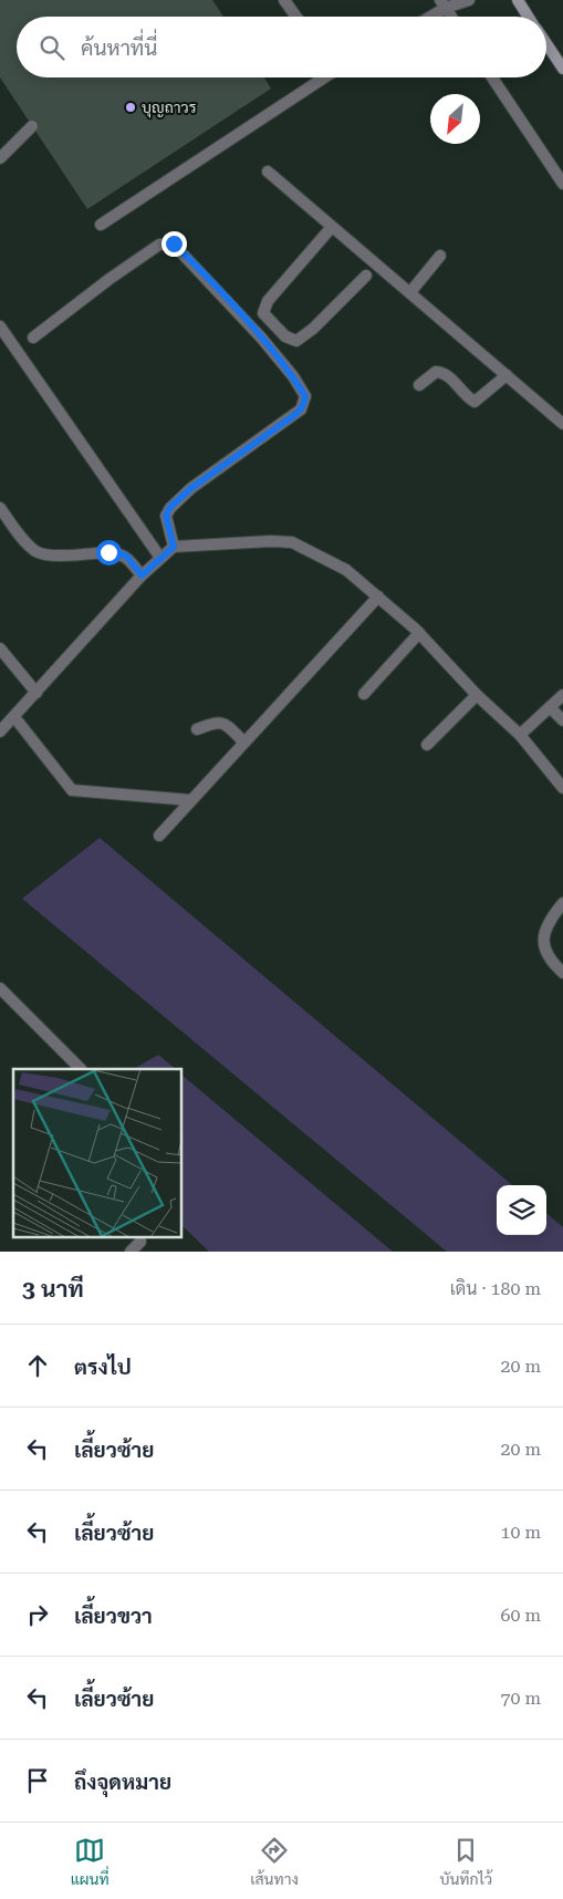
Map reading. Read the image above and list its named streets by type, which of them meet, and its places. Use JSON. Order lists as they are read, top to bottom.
{
  "places": ["บุญถาวร"],
  "north": "bottom left",
  "page": {
    "search": "ค้นหาที่นี่",
    "heading": ["3 นาที", "เดิน · 180 m"],
    "list": [
      ["ตรงไป", "20 m"],
      ["เลี้ยวซ้าย", "20 m"],
      ["เลี้ยวซ้าย", "10 m"],
      ["เลี้ยวขวา", "60 m"],
      ["เลี้ยวซ้าย", "70 m"],
      "ถึงจุดหมาย"
    ],
    "nav": ["แผนที่", "เส้นทาง", "บันทึกไว้"]
  }
}
